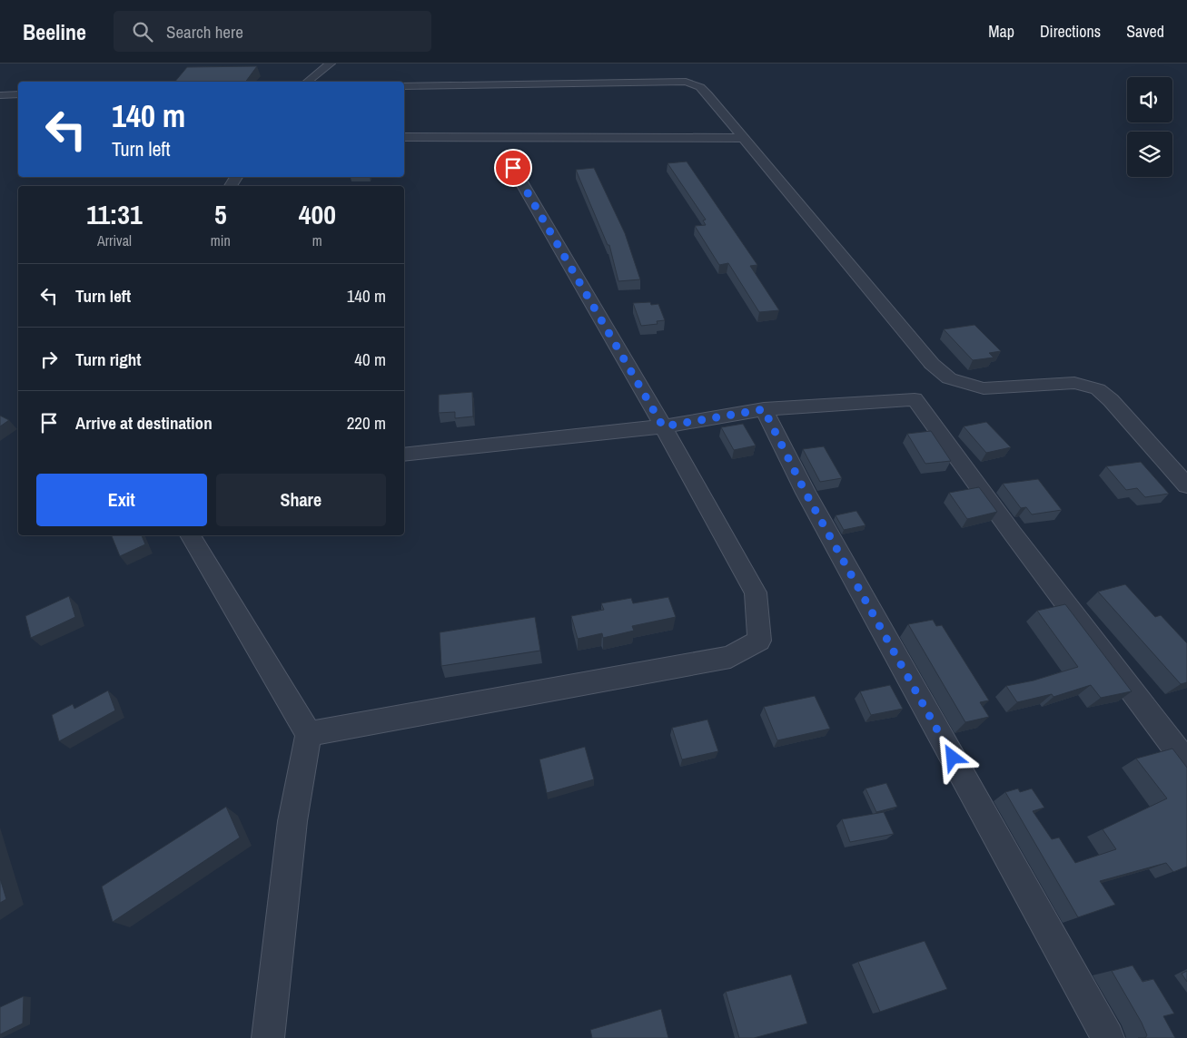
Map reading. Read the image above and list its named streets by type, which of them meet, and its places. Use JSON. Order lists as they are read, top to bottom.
{
  "page": {
    "header": "Beeline",
    "search": "Search here",
    "nav": ["Map", "Directions", "Saved"],
    "turn": ["140 m", "Turn left"],
    "eta": [
      "11:31",
      "Arrival",
      "5",
      "min",
      "400",
      "m"
    ],
    "list": [
      {
        "name": "Turn left",
        "value": "140 m"
      },
      {
        "name": "Turn right",
        "value": "40 m"
      },
      {
        "name": "Arrive at destination",
        "value": "220 m"
      }
    ],
    "buttons": ["Exit", "Share"]
  }
}
